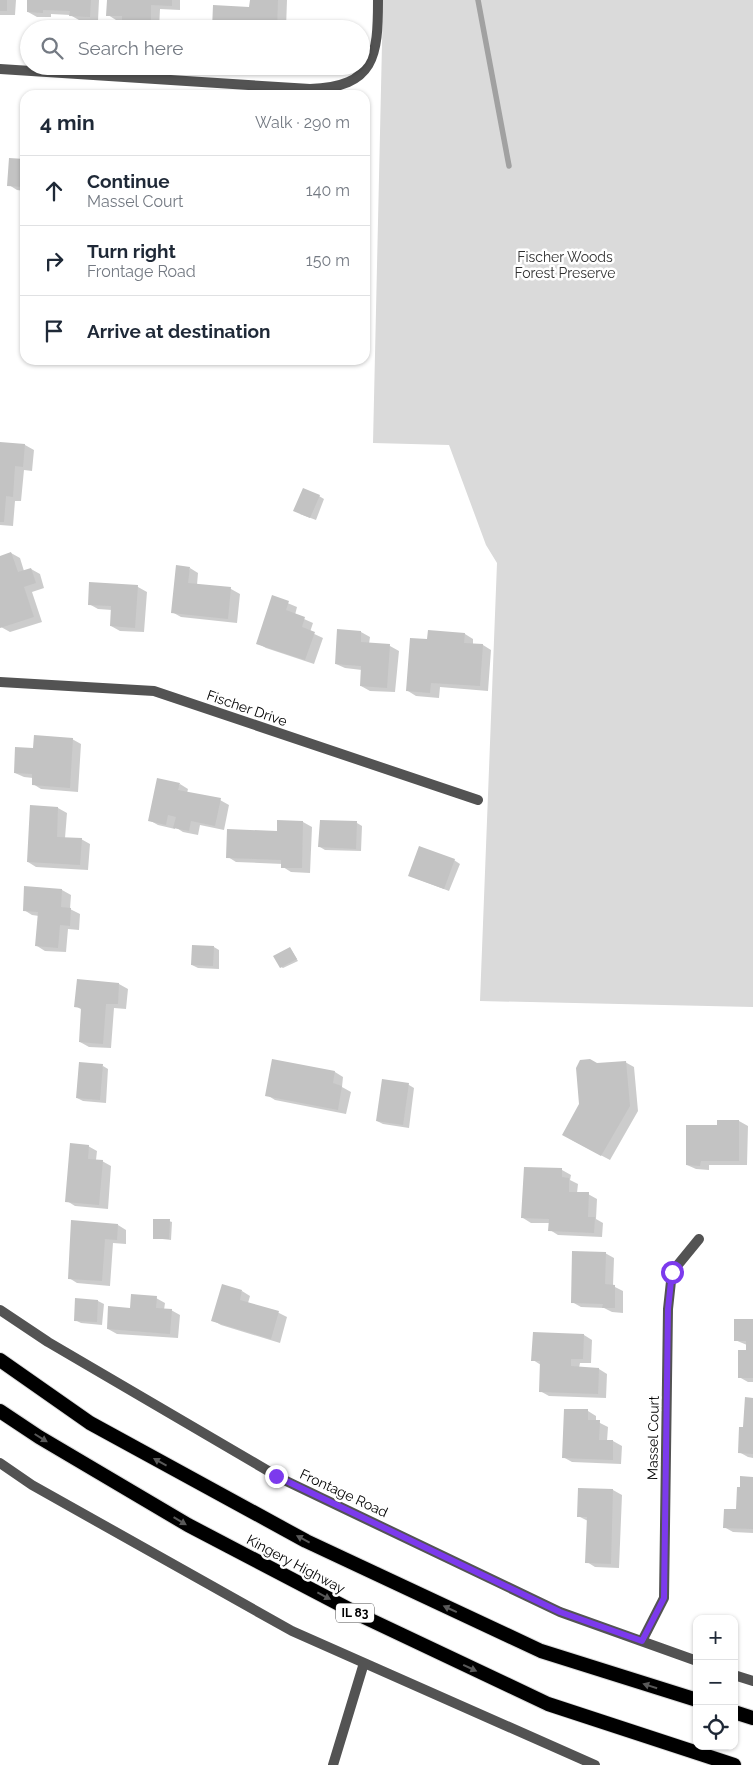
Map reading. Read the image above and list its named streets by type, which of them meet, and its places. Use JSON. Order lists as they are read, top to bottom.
{
  "streets": {
    "highway": ["Kingery Highway", "IL 83"],
    "street": ["Fischer Drive", "Massel Court", "Frontage Road"]
  },
  "crossings": [
    ["Massel Court", "Frontage Road"]
  ],
  "parks": ["Fischer Woods Forest Preserve"],
  "page": {
    "search": "Search here",
    "heading": ["4 min", "Walk · 290 m"],
    "list": [
      ["Continue", "Massel Court", "140 m"],
      ["Turn right", "Frontage Road", "150 m"],
      "Arrive at destination"
    ],
    "map_buttons": ["+", "−"]
  }
}
